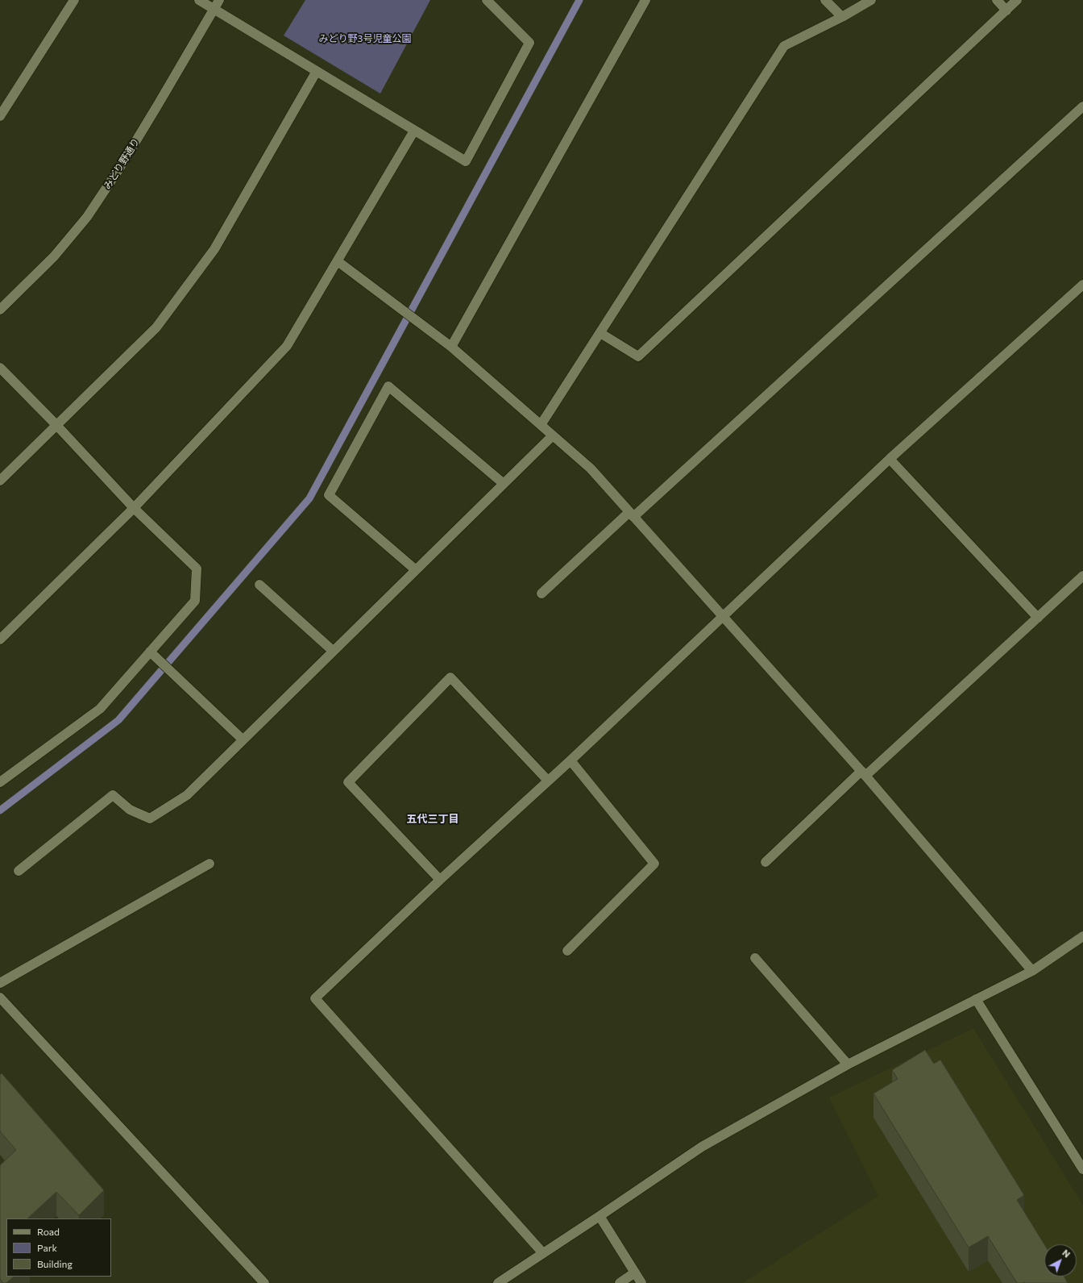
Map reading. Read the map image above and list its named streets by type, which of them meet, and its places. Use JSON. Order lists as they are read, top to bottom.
{
  "streets": {
    "street": ["みどり野通り"]
  },
  "districts": ["五代三丁目"],
  "parks": ["みどり野3号児童公園"],
  "legend": ["Road", "Park", "Building"],
  "north": "top right"
}
